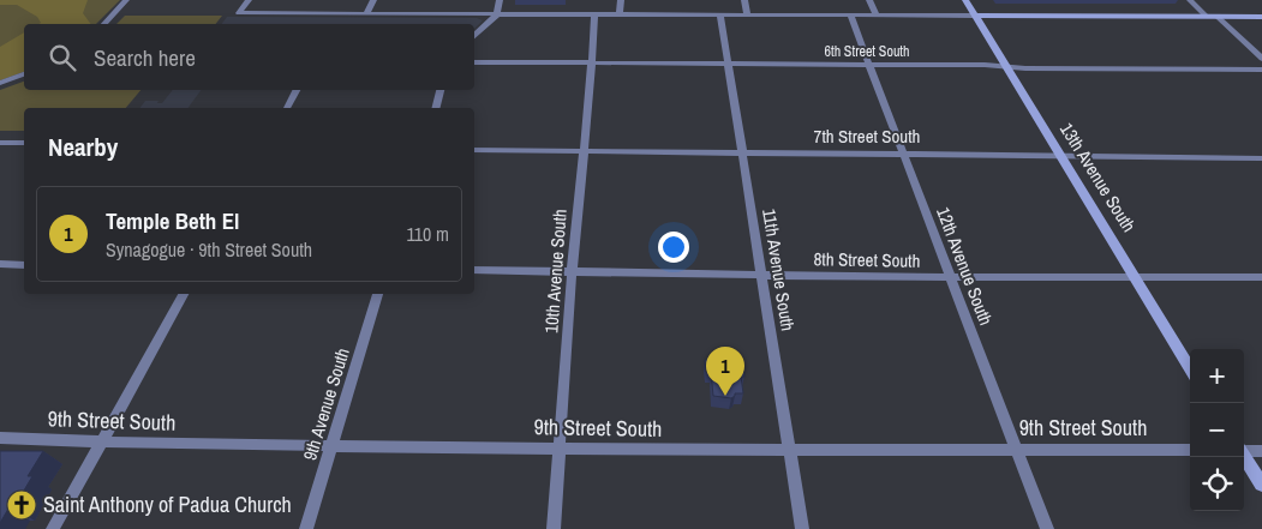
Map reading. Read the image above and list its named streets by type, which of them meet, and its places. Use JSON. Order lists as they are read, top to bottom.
{
  "streets": {
    "street": [
      "6th Street South",
      "7th Street South",
      "13th Avenue South",
      "8th Street South",
      "12th Avenue South",
      "11th Avenue South",
      "10th Avenue South",
      "9th Avenue South",
      "9th Street South"
    ]
  },
  "crossings": [
    ["6th Street South", "13th Avenue South"],
    ["6th Street South", "12th Avenue South"],
    ["6th Street South", "11th Avenue South"],
    ["6th Street South", "10th Avenue South"],
    ["7th Street South", "13th Avenue South"],
    ["7th Street South", "12th Avenue South"],
    ["7th Street South", "11th Avenue South"],
    ["7th Street South", "10th Avenue South"],
    ["13th Avenue South", "8th Street South"],
    ["8th Street South", "12th Avenue South"],
    ["8th Street South", "11th Avenue South"],
    ["8th Street South", "10th Avenue South"],
    ["12th Avenue South", "9th Street South"],
    ["11th Avenue South", "9th Street South"],
    ["10th Avenue South", "9th Street South"],
    ["9th Avenue South", "9th Street South"]
  ],
  "places": {
    "church": ["Saint Anthony of Padua Church"]
  },
  "page": {
    "search": "Search here",
    "heading": "Nearby",
    "list": [
      {
        "mark": "1",
        "name": "Temple Beth El",
        "note": "Synagogue · 9th Street South",
        "value": "110 m"
      }
    ],
    "pins": "1",
    "map_buttons": ["+", "−"]
  }
}
